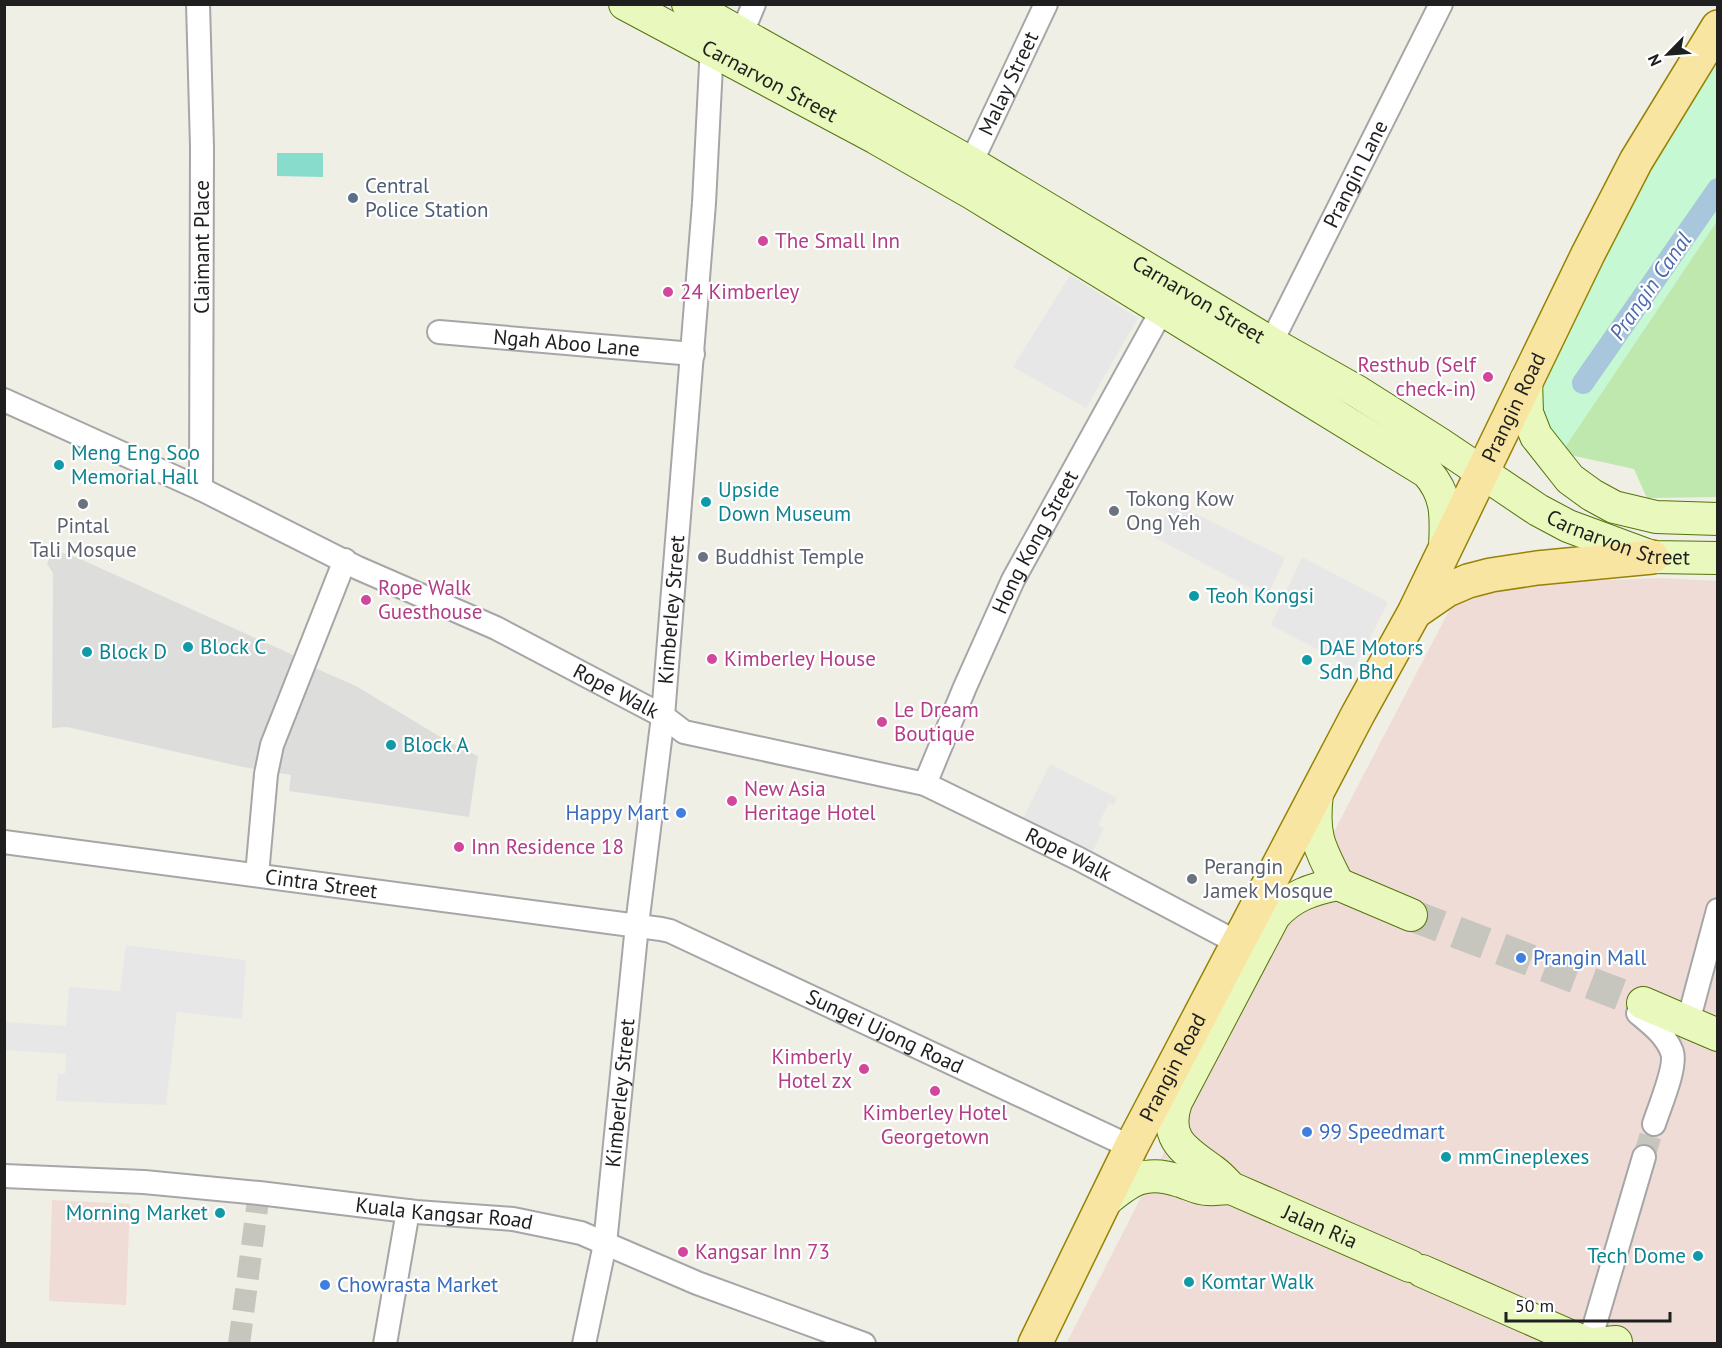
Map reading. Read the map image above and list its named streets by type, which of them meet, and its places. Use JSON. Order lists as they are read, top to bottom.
{
  "streets": {
    "main road": ["Carnarvon Street", "Prangin Road", "Jalan Ria"],
    "street": [
      "Malay Street",
      "Prangin Lane",
      "Claimant Place",
      "Ngah Aboo Lane",
      "Hong Kong Street",
      "Kimberley Street",
      "Rope Walk",
      "Cintra Street",
      "Sungei Ujong Road",
      "Kuala Kangsar Road"
    ]
  },
  "crossings": [
    ["Carnarvon Street", "Malay Street"],
    ["Carnarvon Street", "Prangin Lane"],
    ["Carnarvon Street", "Prangin Road"],
    ["Carnarvon Street", "Hong Kong Street"],
    ["Carnarvon Street", "Kimberley Street"],
    ["Claimant Place", "Rope Walk"],
    ["Ngah Aboo Lane", "Kimberley Street"],
    ["Prangin Road", "Rope Walk"],
    ["Prangin Road", "Sungei Ujong Road"],
    ["Prangin Road", "Jalan Ria"],
    ["Hong Kong Street", "Rope Walk"],
    ["Kimberley Street", "Rope Walk"],
    ["Kimberley Street", "Cintra Street"],
    ["Kimberley Street", "Sungei Ujong Road"],
    ["Kimberley Street", "Kuala Kangsar Road"],
    ["Cintra Street", "Sungei Ujong Road"]
  ],
  "water": ["Prangin Canal"],
  "places": [
    "Central Police Station",
    "The Small Inn",
    "24 Kimberley",
    "Resthub (Self check-in)",
    "Meng Eng Soo Memorial Hall",
    "Upside Down Museum",
    "Pintal Tali Mosque",
    "Tokong Kow Ong Yeh",
    "Buddhist Temple",
    "Teoh Kongsi",
    "Rope Walk Guesthouse",
    "Block C",
    "Block D",
    "Kimberley House",
    "DAE Motors Sdn Bhd",
    "Le Dream Boutique",
    "Block A",
    "New Asia Heritage Hotel",
    "Happy Mart",
    "Inn Residence 18",
    "Perangin Jamek Mosque",
    "Prangin Mall",
    "Kimberly Hotel zx",
    "Kimberley Hotel Georgetown",
    "99 Speedmart",
    "mmCineplexes",
    "Morning Market",
    "Kangsar Inn 73",
    "Tech Dome",
    "Komtar Walk",
    "Chowrasta Market"
  ],
  "scale_bar": "50 m",
  "north": "bottom left"
}
